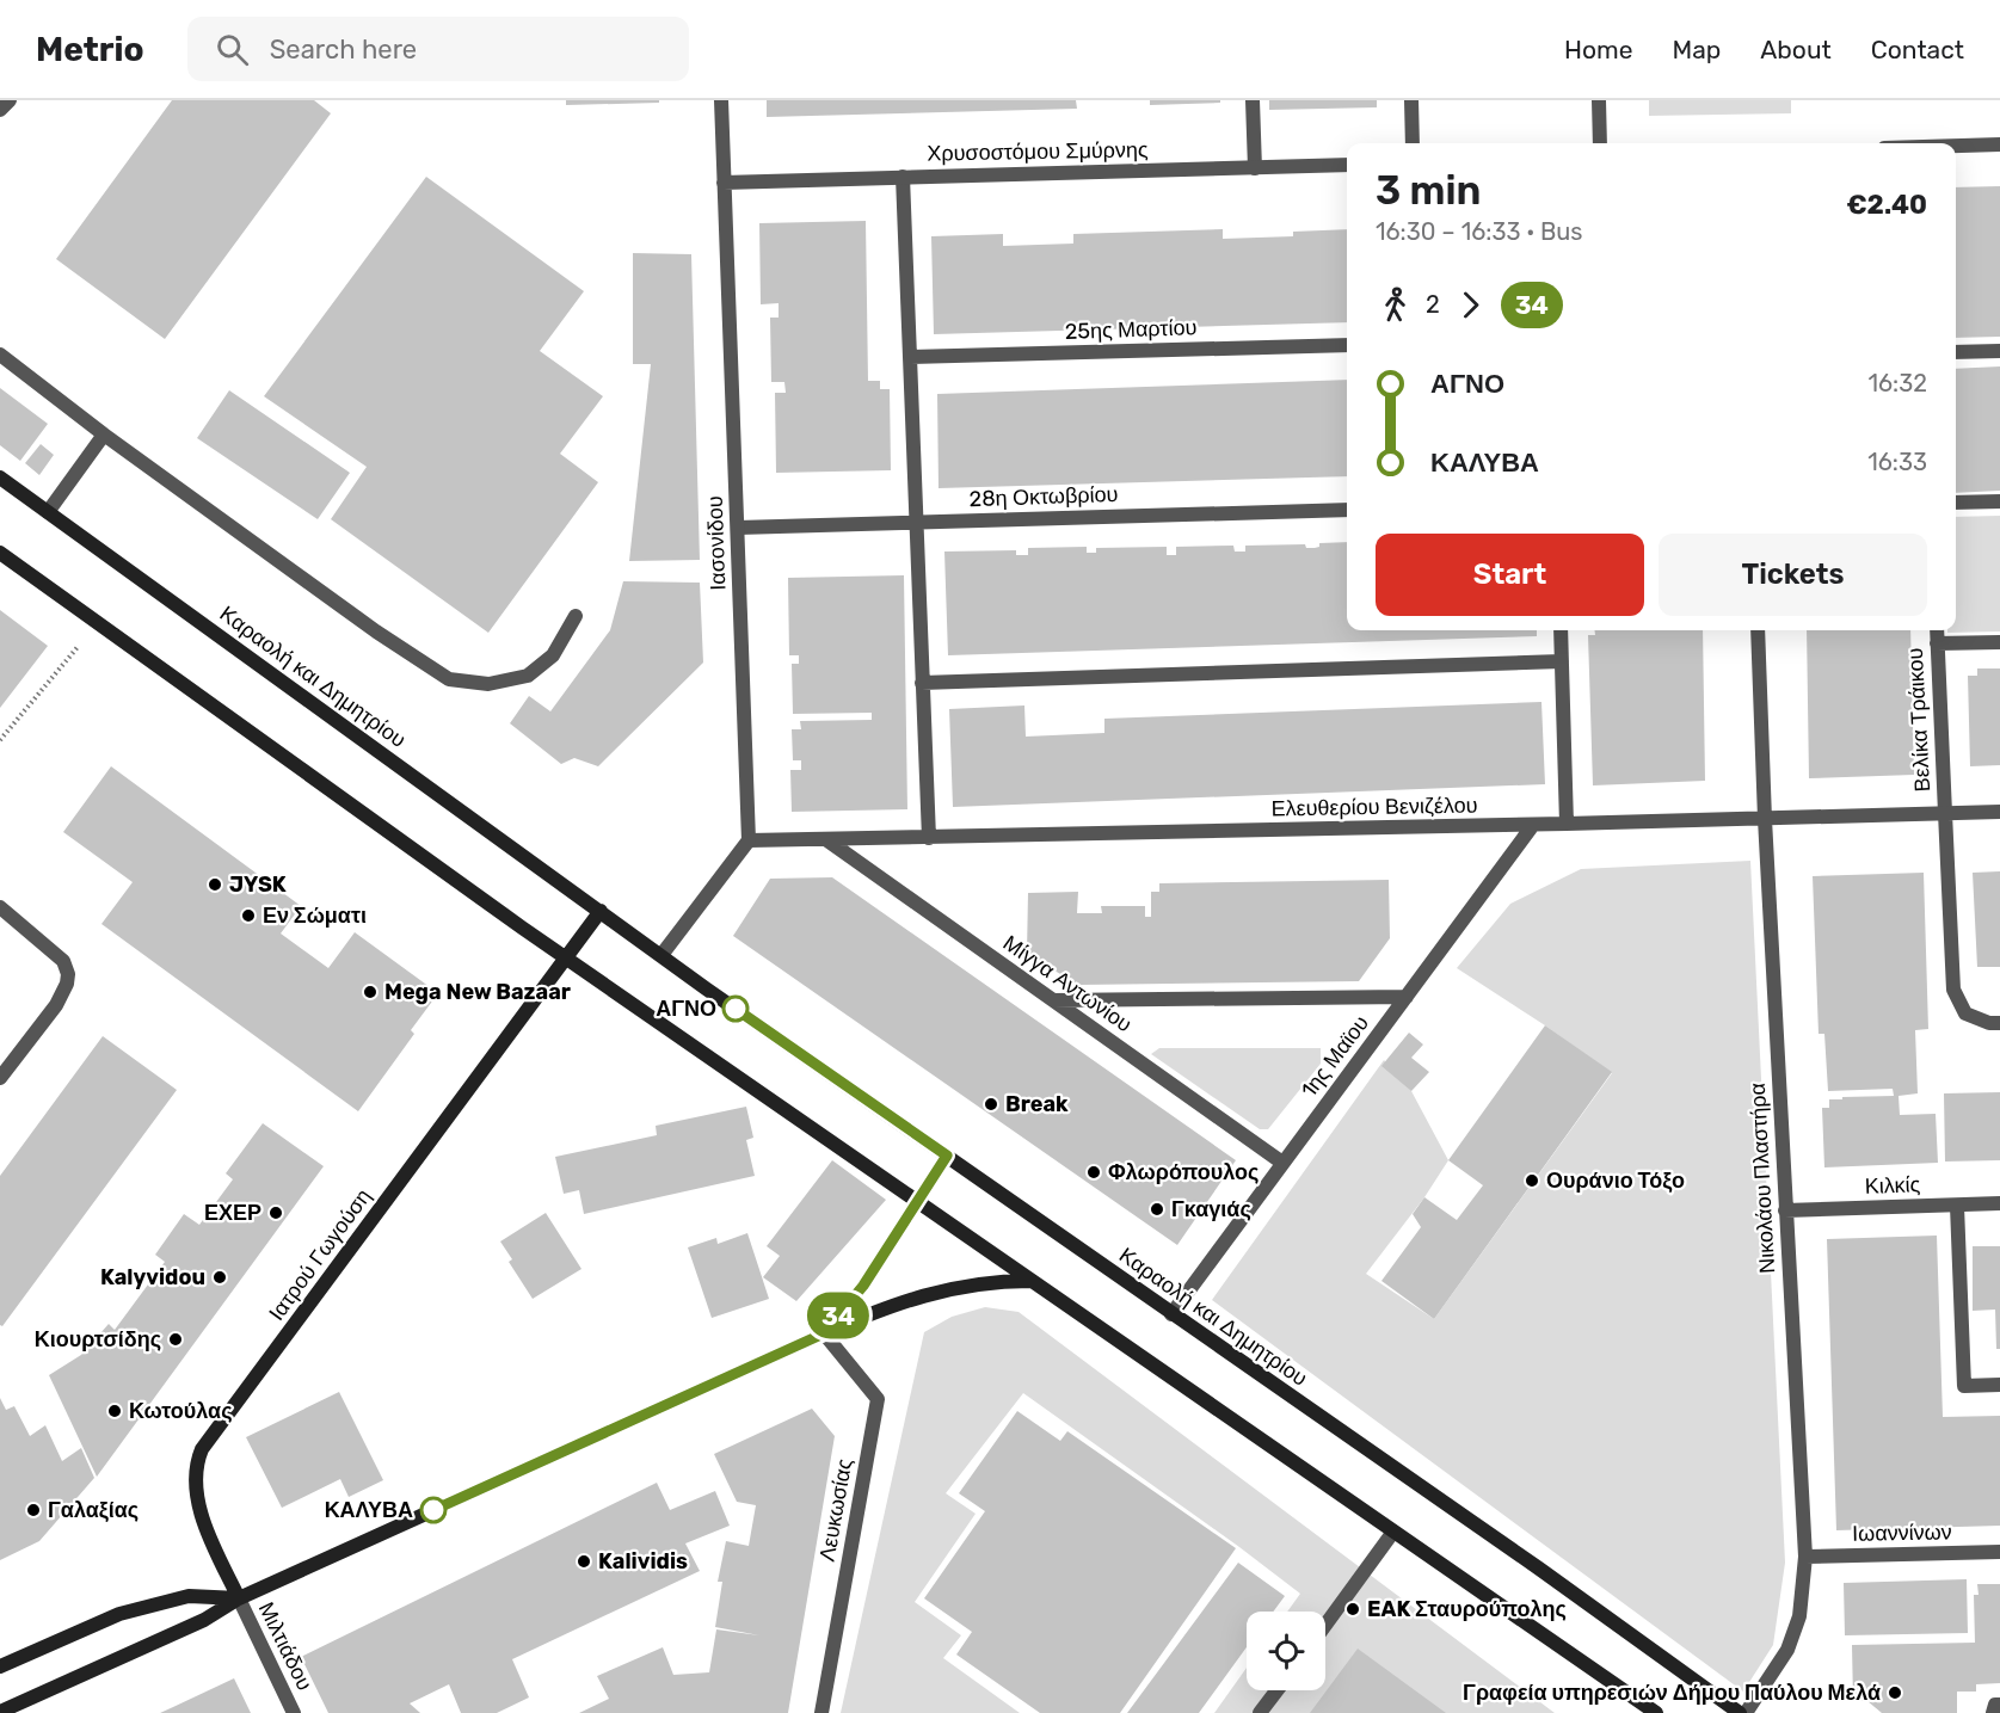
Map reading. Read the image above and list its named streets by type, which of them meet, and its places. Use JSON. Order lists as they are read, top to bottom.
{
  "streets": {
    "main road": ["Καραολή και Δημητρίου", "Ιατρού Γωγούση"],
    "street": [
      "Χρυσοστόμου Σμύρνης",
      "25ης Μαρτίου",
      "28η Οκτωβρίου",
      "Ιασονίδου",
      "Βελίκα Τράικου",
      "Ελευθερίου Βενιζέλου",
      "Μίγγα Αντωνίου",
      "1ης Μαϊου",
      "Νικολάου Πλαστήρα",
      "Κιλκίς",
      "Λευκωσίας",
      "Ιωαννίνων",
      "Μιλτιάδου"
    ]
  },
  "crossings": [
    ["Χρυσοστόμου Σμύρνης", "Ιασονίδου"],
    ["28η Οκτωβρίου", "Ιασονίδου"],
    ["Ιασονίδου", "Ελευθερίου Βενιζέλου"],
    ["Καραολή και Δημητρίου", "1ης Μαϊου"],
    ["Καραολή και Δημητρίου", "Νικολάου Πλαστήρα"],
    ["Καραολή και Δημητρίου", "Ιατρού Γωγούση"],
    ["Βελίκα Τράικου", "Ελευθερίου Βενιζέλου"],
    ["Ελευθερίου Βενιζέλου", "Μίγγα Αντωνίου"],
    ["Ελευθερίου Βενιζέλου", "1ης Μαϊου"],
    ["Ελευθερίου Βενιζέλου", "Νικολάου Πλαστήρα"],
    ["Μίγγα Αντωνίου", "1ης Μαϊου"],
    ["Νικολάου Πλαστήρα", "Κιλκίς"],
    ["Νικολάου Πλαστήρα", "Ιωαννίνων"],
    ["Ιατρού Γωγούση", "Μιλτιάδου"]
  ],
  "places": [
    "JYSK",
    "Εν Σώματι",
    "Mega New Bazaar",
    "ΑΓΝΟ",
    "Break",
    "Φλωρόπουλος",
    "Ουράνιο Τόξο",
    "Γκαγιάς",
    "ΕΧΕΡ",
    "Kalyvidou",
    "Κιουρτσίδης",
    "Κωτούλας",
    "Γαλαξίας",
    "ΚΑΛΥΒΑ",
    "Kalividis",
    "EAK Σταυρούπολης",
    "Γραφεία υπηρεσιών Δήμου Παύλου Μελά"
  ],
  "lines": ["bus line 34"],
  "page": {
    "header": "Metrio",
    "search": "Search here",
    "nav": [
      "Home",
      "Map",
      "About",
      "Contact"
    ],
    "on_map": "34",
    "heading": ["3 min", "16:30 – 16:33 · Bus", "€2.40"],
    "legs": ["2", "34"],
    "list": [
      {
        "name": "ΑΓΝΟ",
        "value": "16:32"
      },
      {
        "name": "ΚΑΛΥΒΑ",
        "value": "16:33"
      }
    ],
    "buttons": ["Start", "Tickets"]
  }
}
